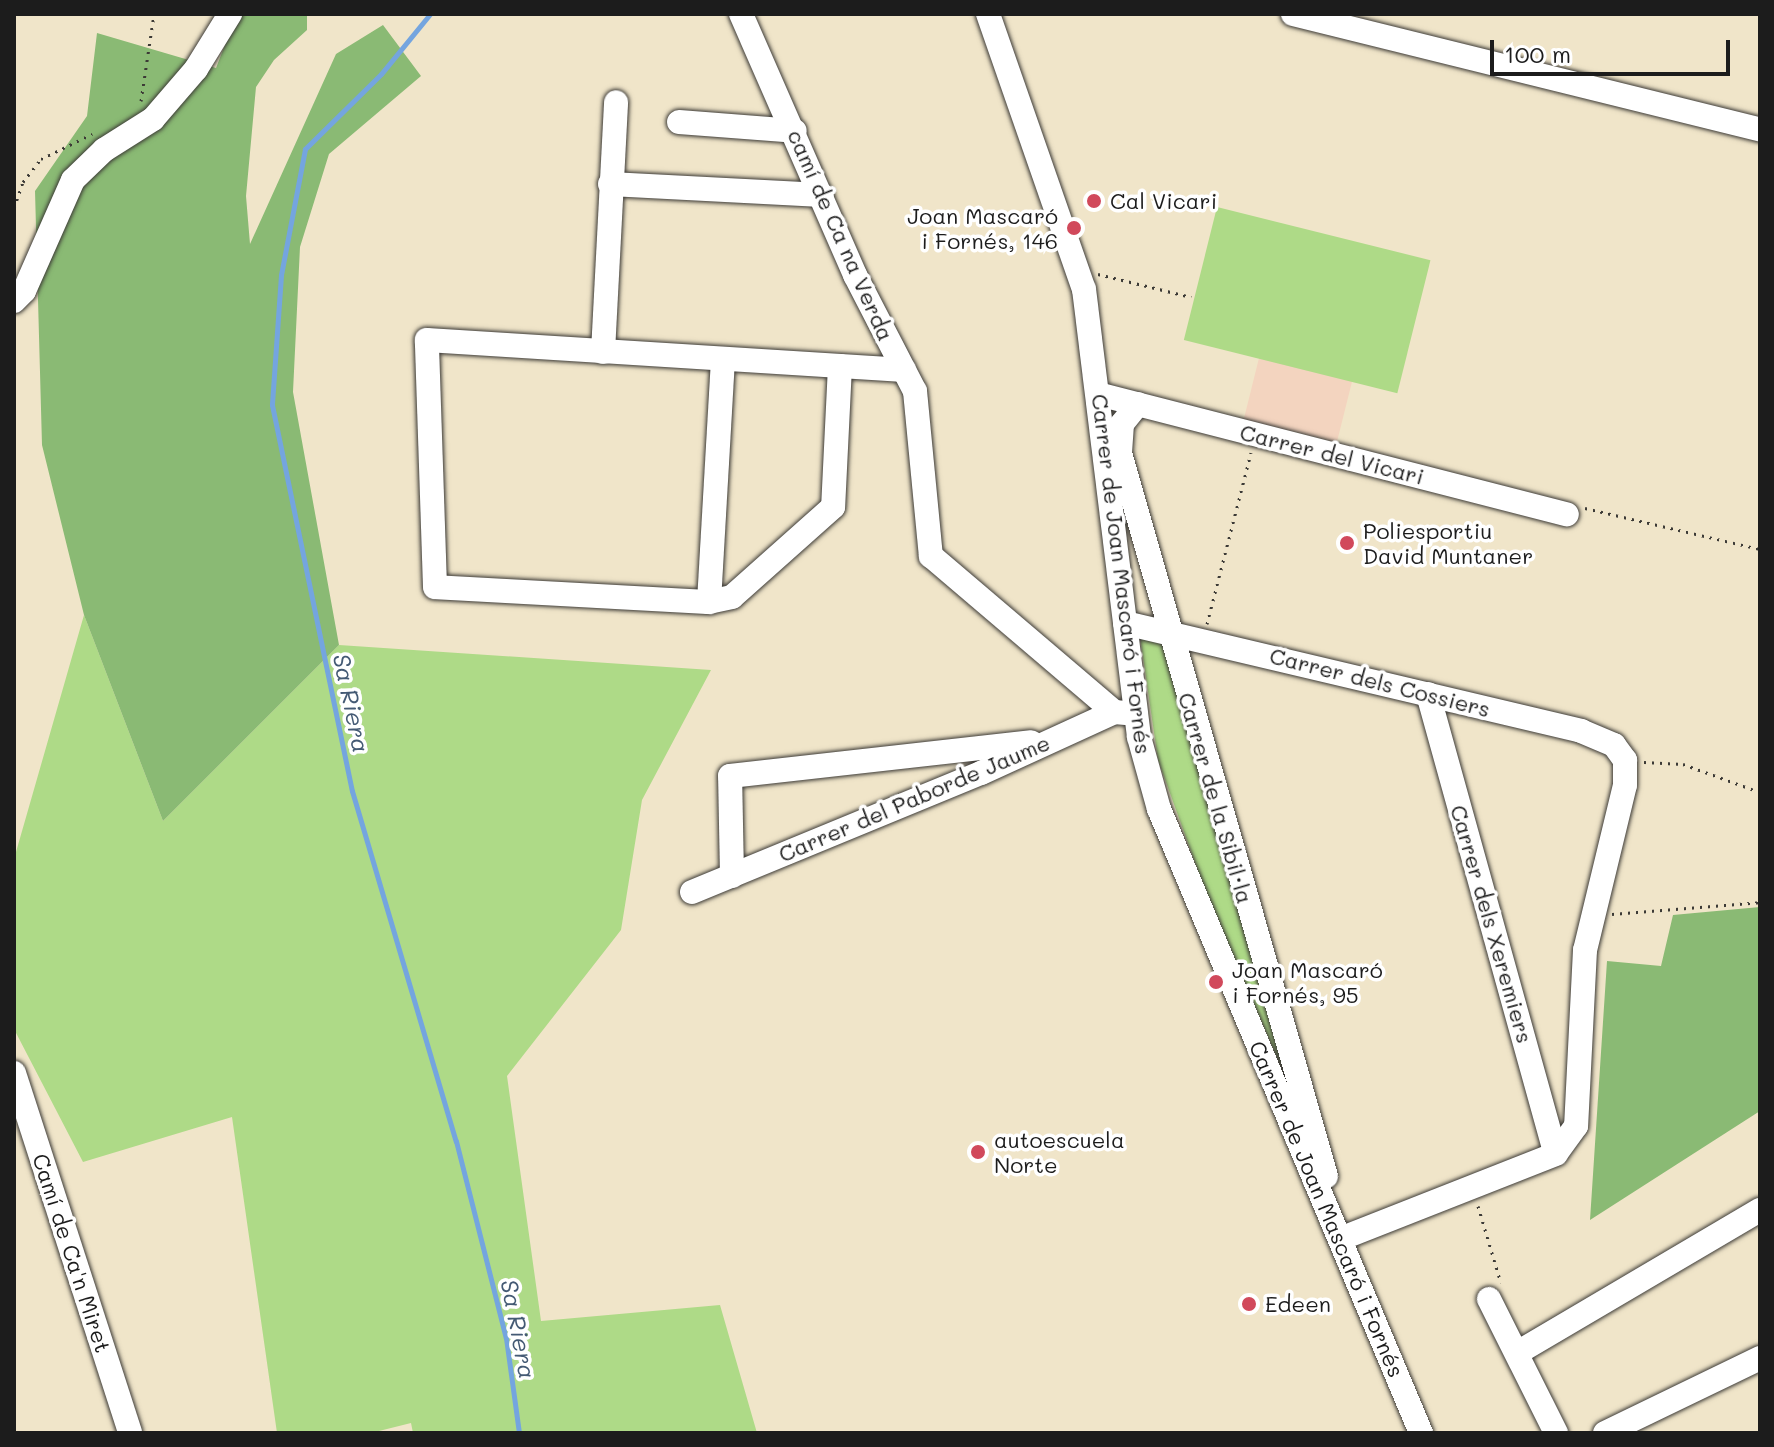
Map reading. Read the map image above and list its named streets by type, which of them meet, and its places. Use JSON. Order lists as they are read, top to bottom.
{
  "streets": {
    "street": [
      "camí de Ca na Verda",
      "Carrer del Vicari",
      "Carrer de Joan Mascaró i Fornés",
      "Carrer dels Cossiers",
      "Carrer del Paborde Jaume",
      "Carrer de la Sibil·la",
      "Carrer dels Xeremiers",
      "Camí de Ca'n Miret"
    ]
  },
  "crossings": [
    ["camí de Ca na Verda", "Carrer de Joan Mascaró i Fornés"],
    ["camí de Ca na Verda", "Carrer del Paborde Jaume"],
    ["Carrer del Vicari", "Carrer de Joan Mascaró i Fornés"],
    ["Carrer del Vicari", "Carrer de la Sibil·la"],
    ["Carrer de Joan Mascaró i Fornés", "Carrer dels Cossiers"],
    ["Carrer de Joan Mascaró i Fornés", "Carrer del Paborde Jaume"],
    ["Carrer de Joan Mascaró i Fornés", "Carrer de la Sibil·la"],
    ["Carrer dels Cossiers", "Carrer de la Sibil·la"],
    ["Carrer dels Cossiers", "Carrer dels Xeremiers"]
  ],
  "water": ["Sa Riera"],
  "places": [
    "Cal Vicari",
    "Joan Mascaró i Fornés, 146",
    "Poliesportiu David Muntaner",
    "Joan Mascaró i Fornés, 95",
    "autoescuela Norte",
    "Edeen"
  ],
  "scale_bar": "100 m"
}
